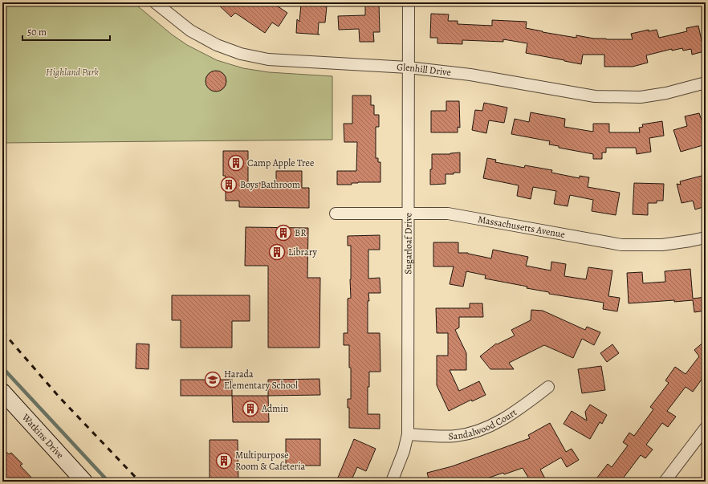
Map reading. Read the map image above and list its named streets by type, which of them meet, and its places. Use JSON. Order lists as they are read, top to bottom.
{
  "streets": {
    "street": [
      "Glenhill Drive",
      "Massachusetts Avenue",
      "Sugarloaf Drive",
      "Sandalwood Court",
      "Watkins Drive"
    ]
  },
  "crossings": [
    ["Glenhill Drive", "Sugarloaf Drive"],
    ["Massachusetts Avenue", "Sugarloaf Drive"],
    ["Sugarloaf Drive", "Sandalwood Court"]
  ],
  "parks": ["Highland Park"],
  "places": {
    "building": [
      "Camp Apple Tree",
      "Boys Bathroom",
      "BR",
      "Library",
      "Admin",
      "Multipurpose Room & Cafeteria"
    ],
    "school or university": ["Harada Elementary School"]
  },
  "scale_bar": "50 m"
}
